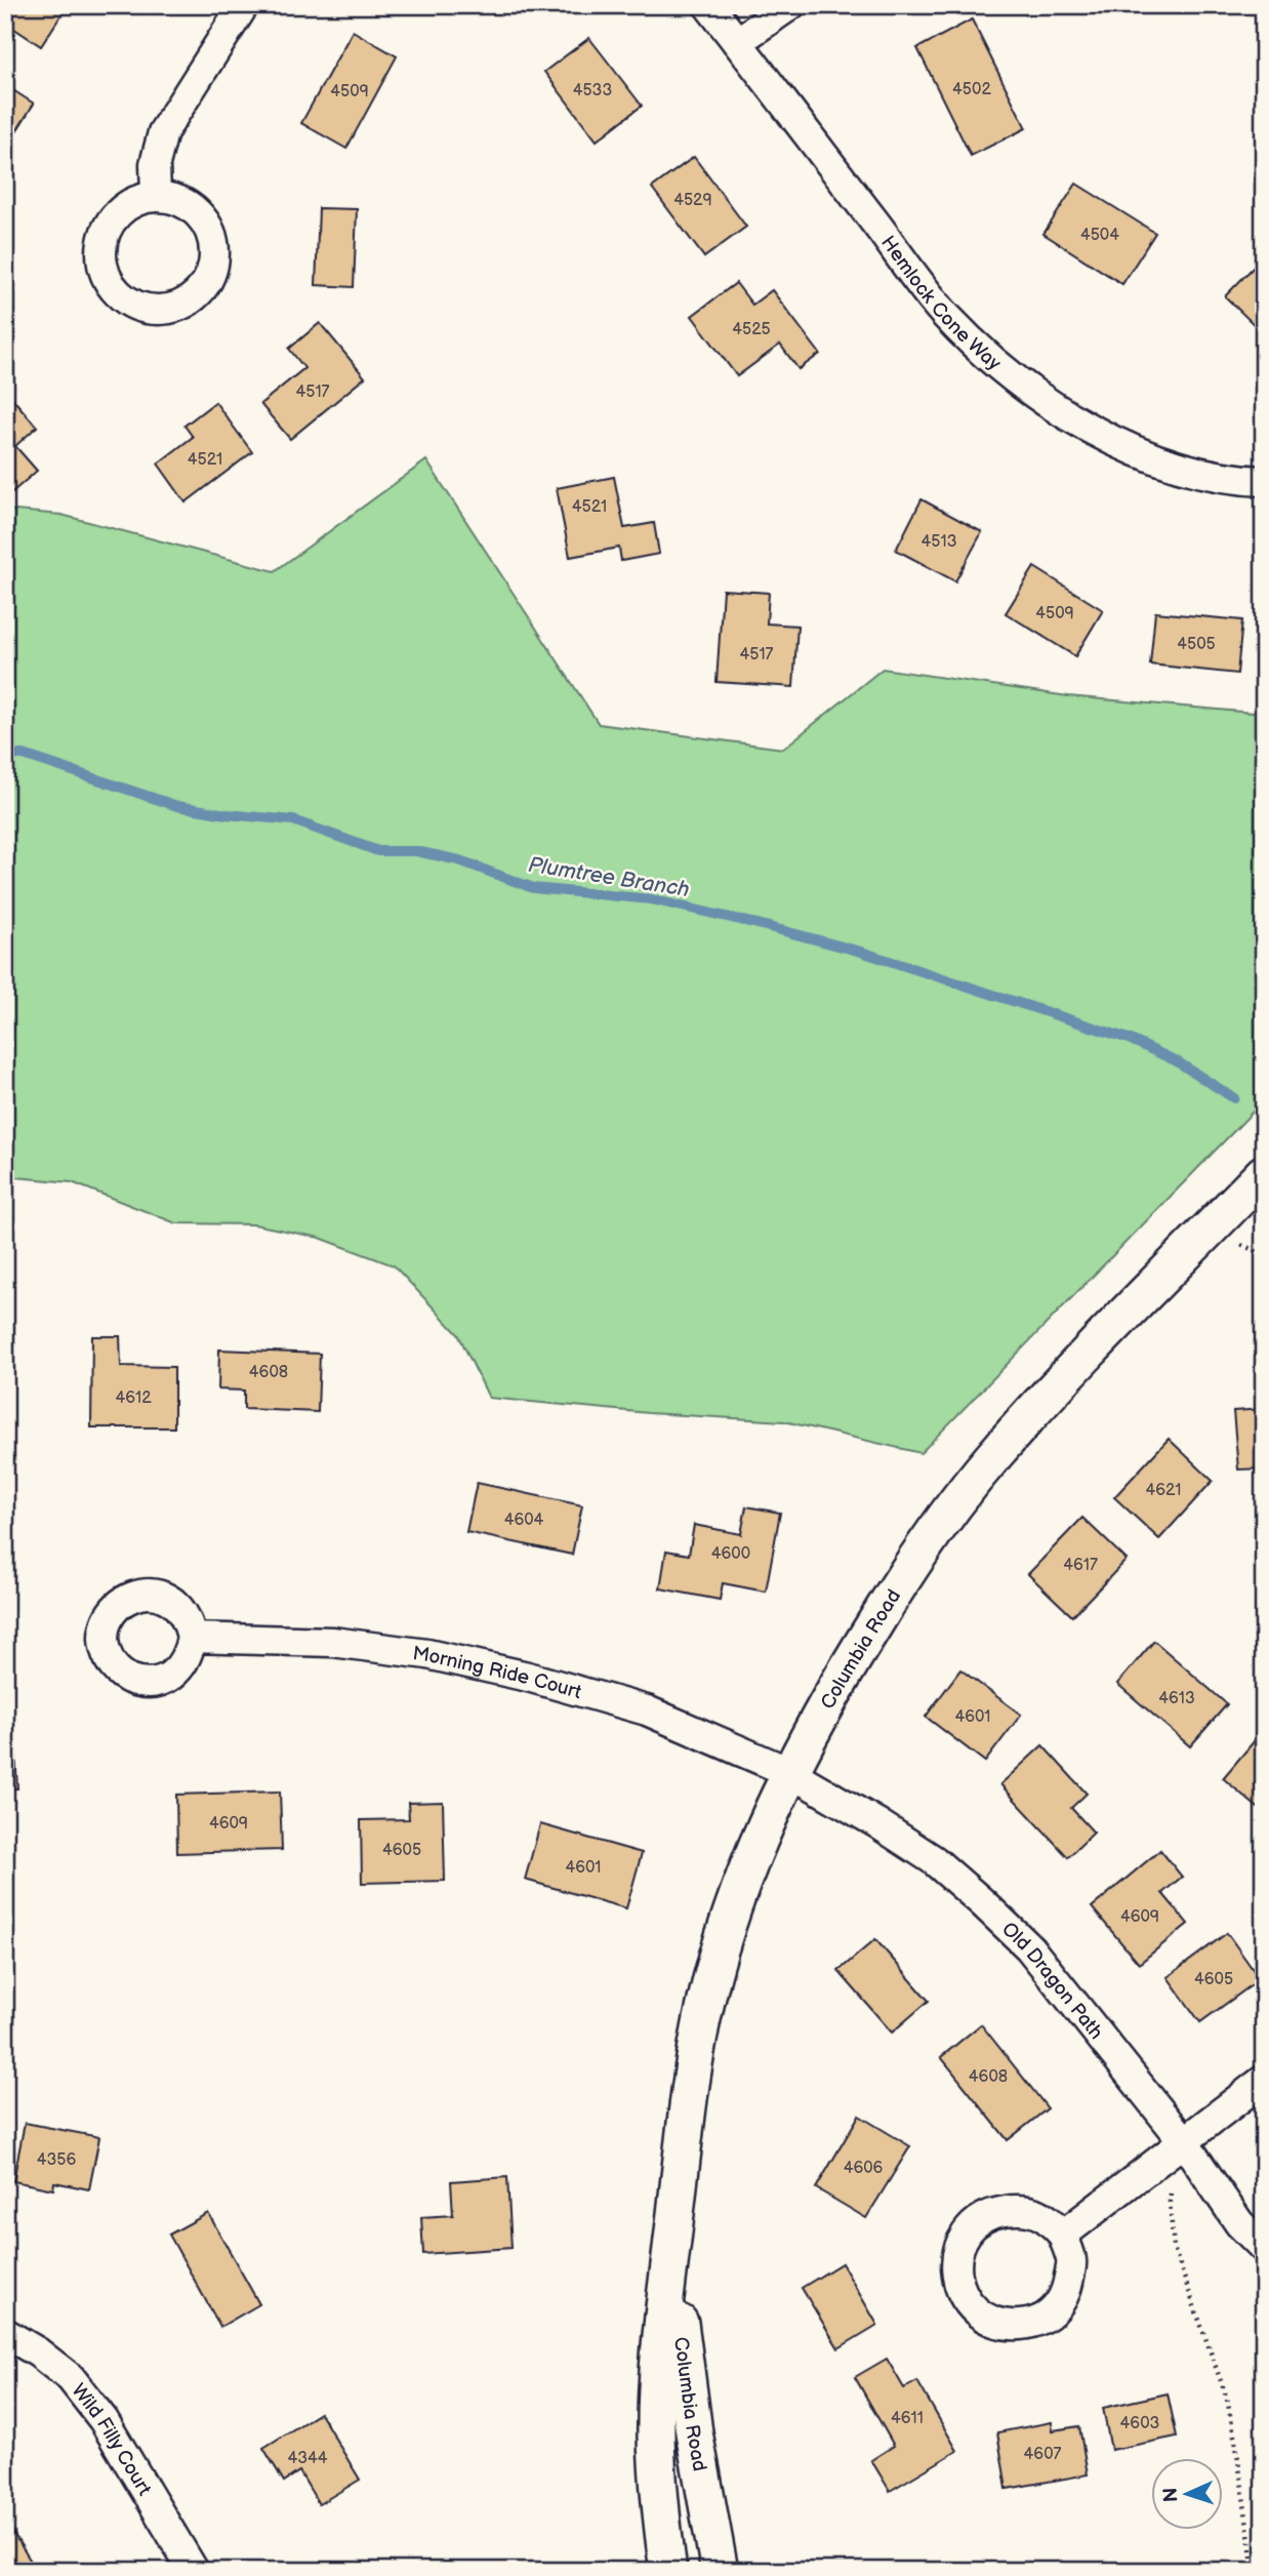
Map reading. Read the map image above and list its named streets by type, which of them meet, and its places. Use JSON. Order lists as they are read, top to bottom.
{
  "streets": {
    "street": [
      "Hemlock Cone Way",
      "Columbia Road",
      "Morning Ride Court",
      "Old Dragon Path",
      "Wild Filly Court"
    ]
  },
  "crossings": [
    ["Columbia Road", "Morning Ride Court"],
    ["Columbia Road", "Old Dragon Path"],
    ["Morning Ride Court", "Old Dragon Path"]
  ],
  "water": ["Plumtree Branch"],
  "house_numbers": [
    "4502",
    "4533",
    "4509",
    "4529",
    "4504",
    "4525",
    "4517",
    "4521",
    "4521",
    "4513",
    "4509",
    "4505",
    "4517",
    "4608",
    "4612",
    "4621",
    "4604",
    "4600",
    "4617",
    "4613",
    "4601",
    "4609",
    "4605",
    "4601",
    "4609",
    "4605",
    "4608",
    "4356",
    "4606",
    "4611",
    "4603",
    "4607",
    "4344"
  ],
  "north": "left"
}
